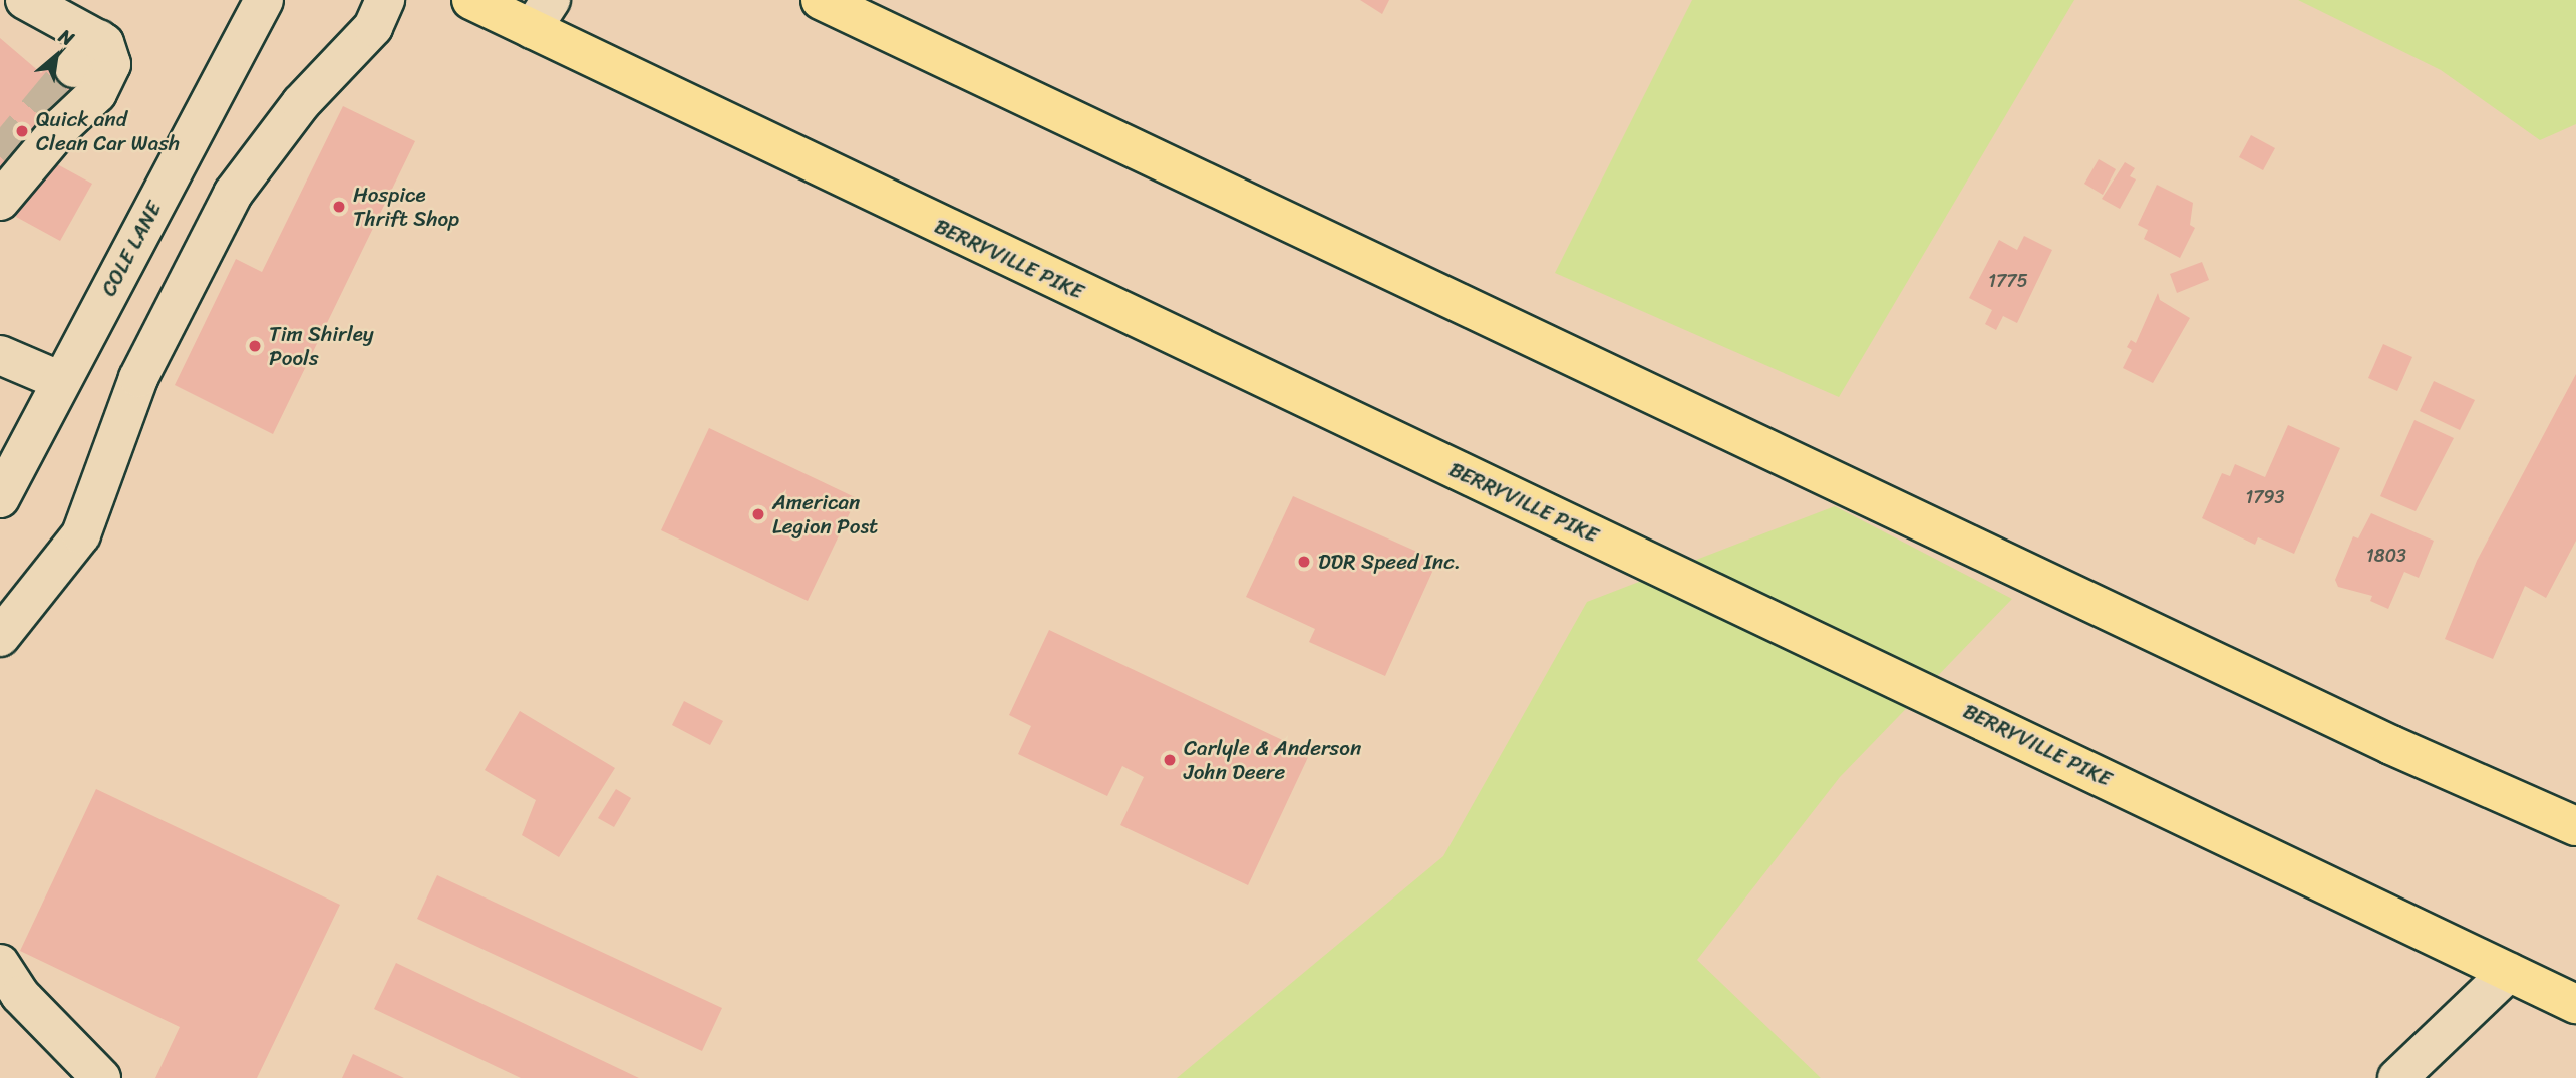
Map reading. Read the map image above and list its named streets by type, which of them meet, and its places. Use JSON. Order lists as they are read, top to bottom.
{
  "streets": {
    "highway": ["BERRYVILLE PIKE"],
    "street": ["COLE LANE"]
  },
  "places": [
    "Quick and Clean Car Wash",
    "Hospice Thrift Shop",
    "Tim Shirley Pools",
    "American Legion Post",
    "DDR Speed Inc.",
    "Carlyle & Anderson John Deere"
  ],
  "house_numbers": ["1775", "1793", "1803"],
  "north": "top right"
}
